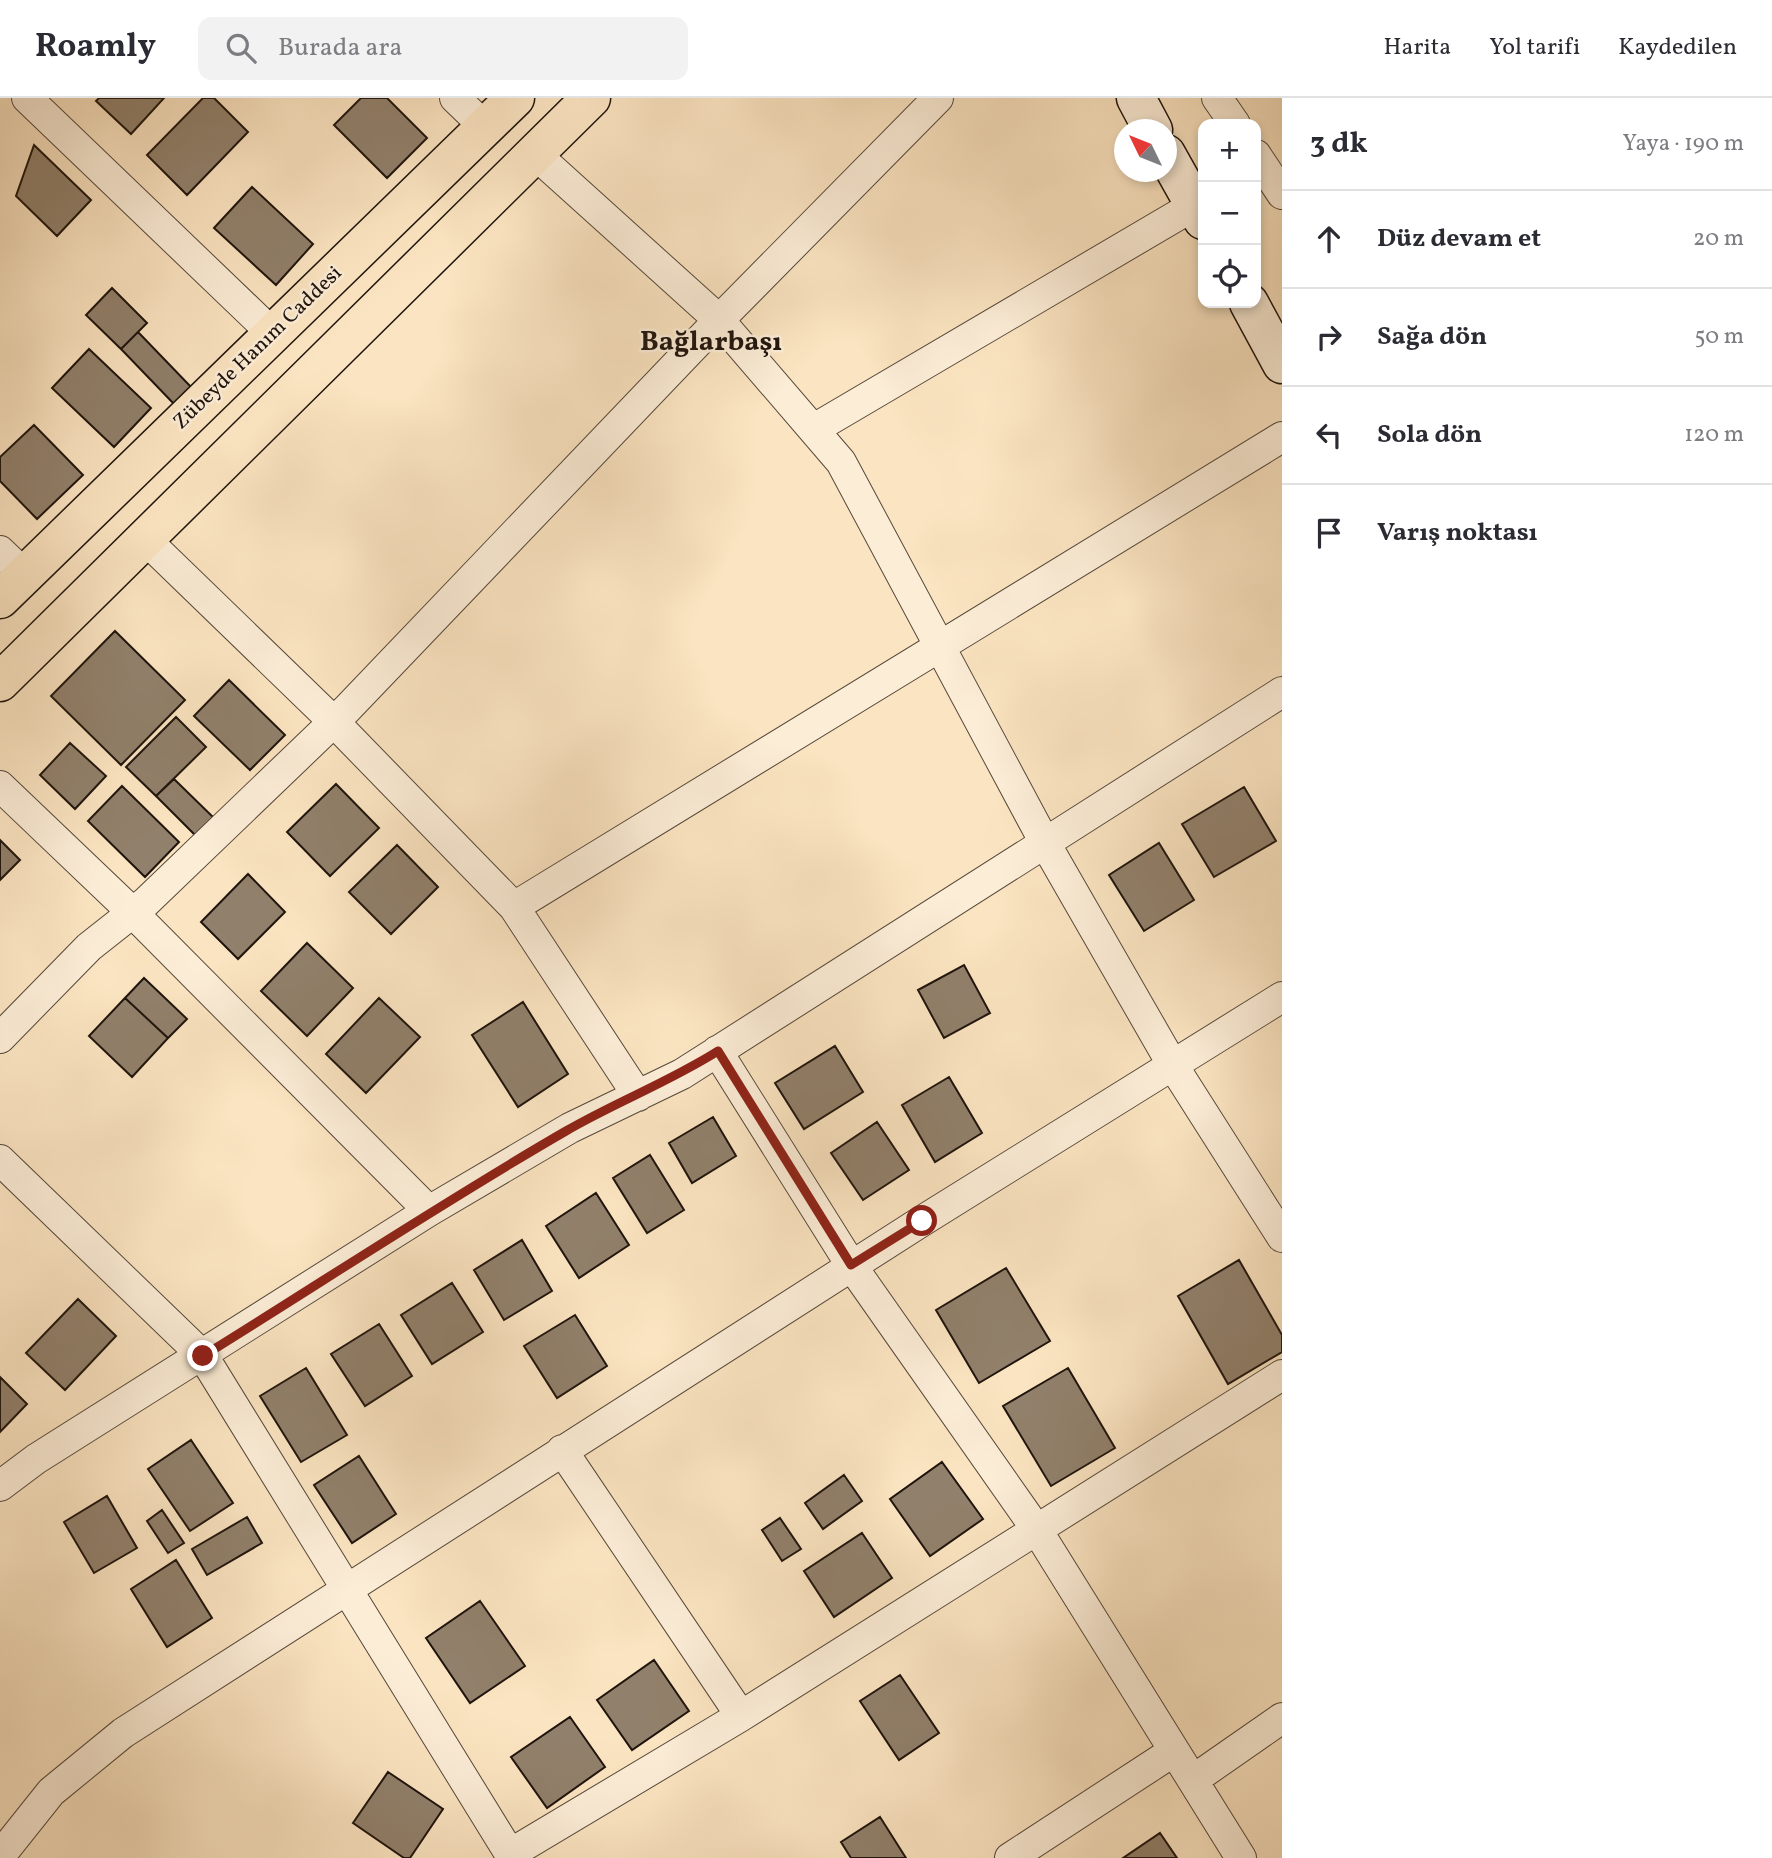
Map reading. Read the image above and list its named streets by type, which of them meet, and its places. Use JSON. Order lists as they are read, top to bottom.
{
  "streets": {
    "main road": ["Zübeyde Hanım Caddesi"]
  },
  "districts": ["Bağlarbaşı"],
  "north": "top left",
  "page": {
    "header": "Roamly",
    "search": "Burada ara",
    "nav": ["Harita", "Yol tarifi", "Kaydedilen"],
    "heading": ["3 dk", "Yaya · 190 m"],
    "map_buttons": ["+", "−"],
    "list": [
      ["Düz devam et", "20 m"],
      ["Sağa dön", "50 m"],
      ["Sola dön", "120 m"],
      "Varış noktası"
    ]
  }
}
